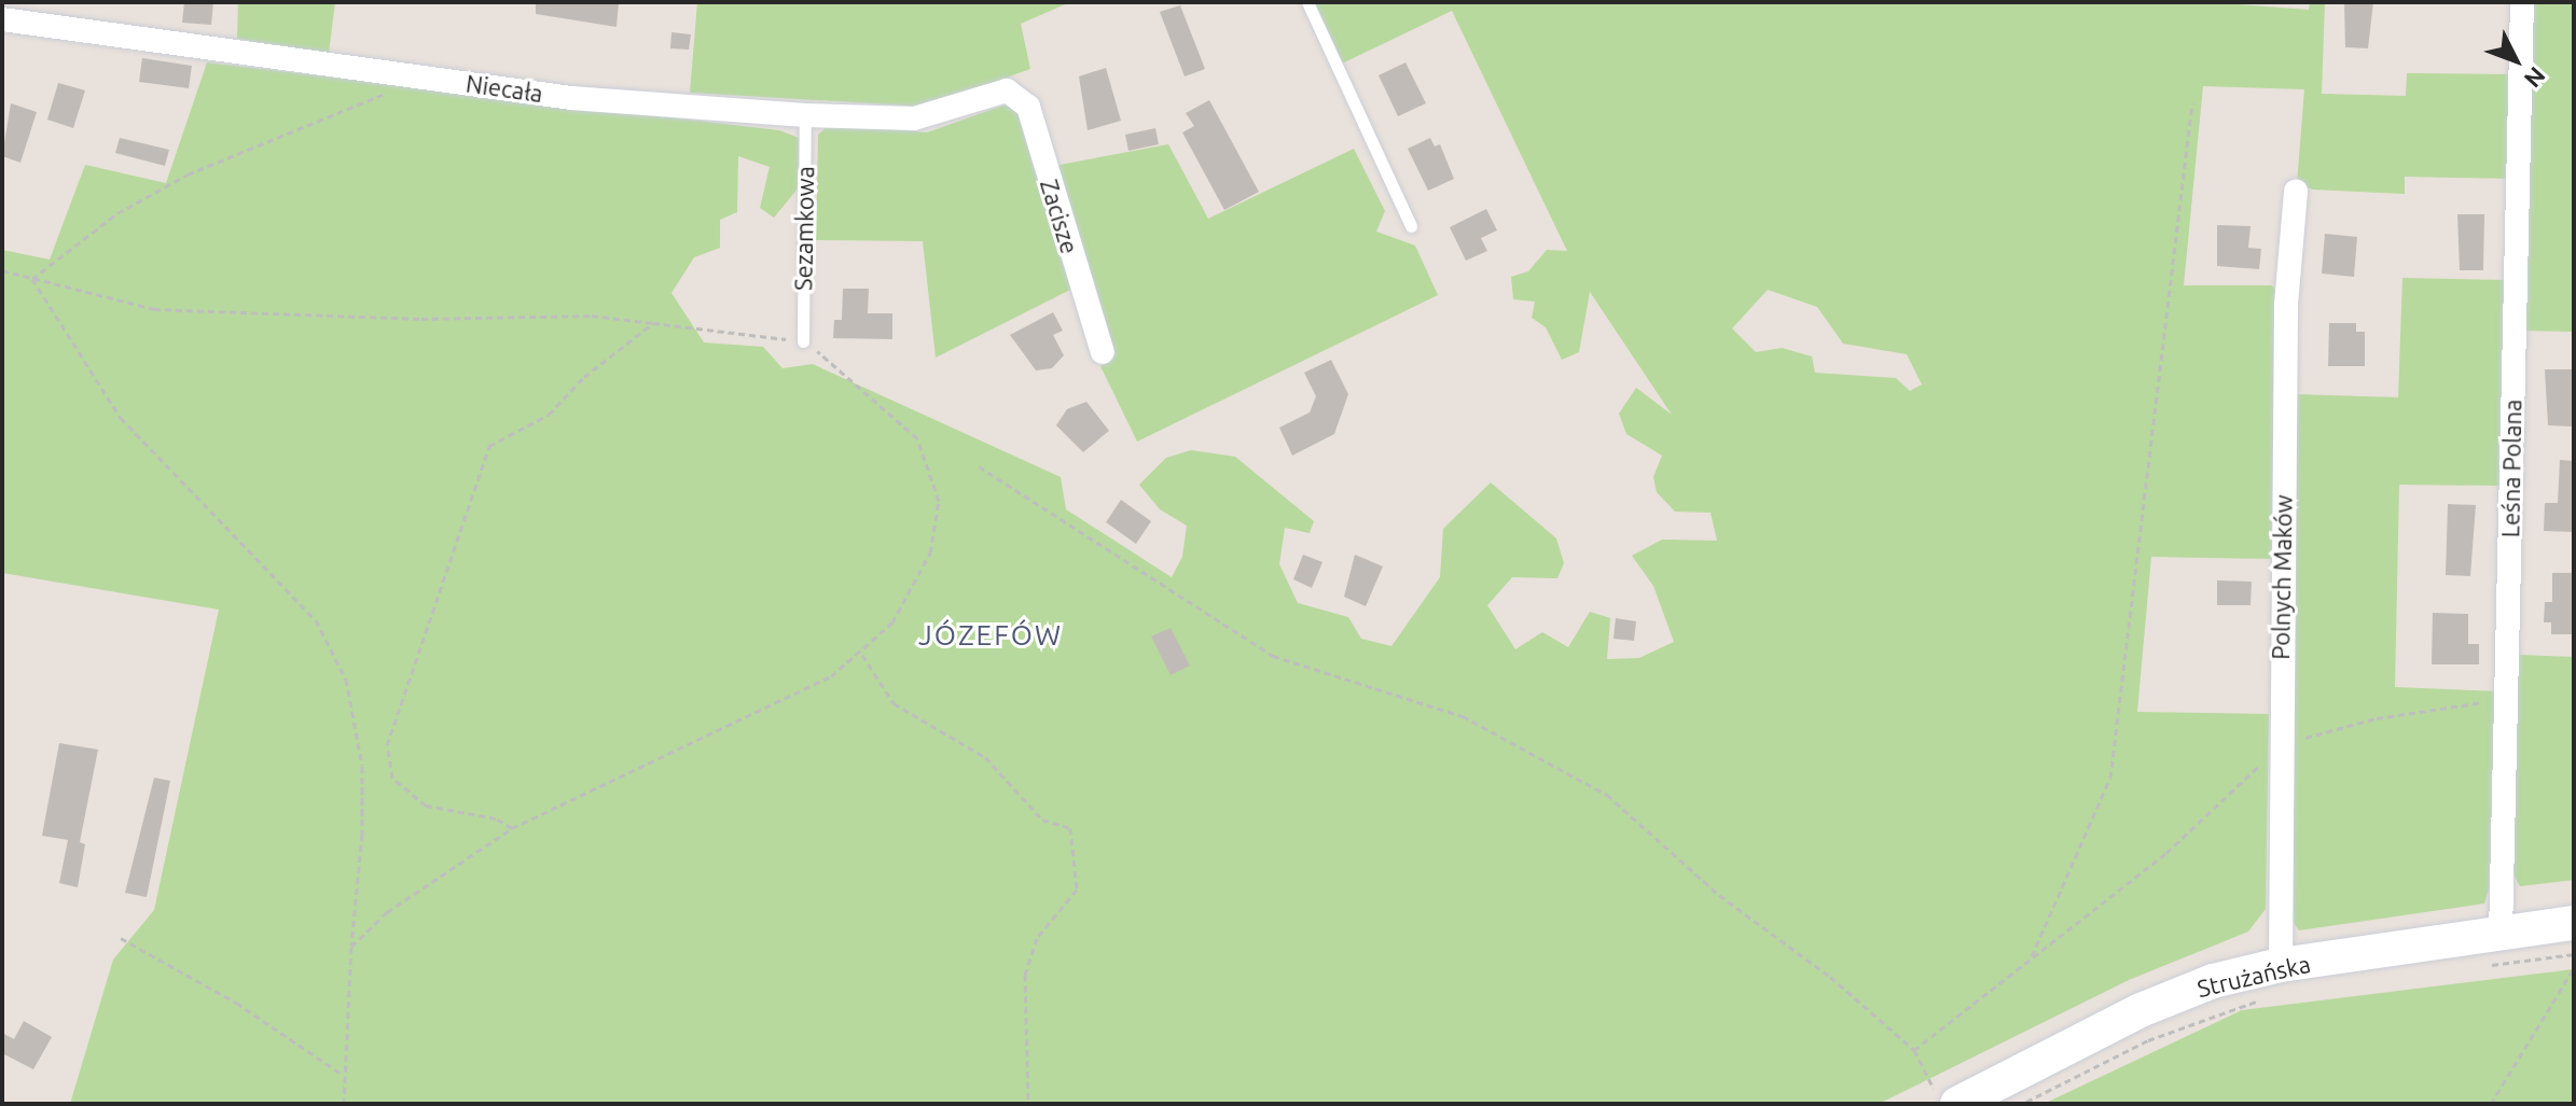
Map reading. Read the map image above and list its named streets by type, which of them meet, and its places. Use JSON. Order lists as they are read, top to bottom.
{
  "streets": {
    "main road": ["Strużańska"],
    "street": [
      "Niecała",
      "Zacisze",
      "Leśna Polana",
      "Polnych Maków"
    ],
    "lane": ["Sezamkowa"]
  },
  "crossings": [
    ["Niecała", "Zacisze"],
    ["Niecała", "Sezamkowa"],
    ["Leśna Polana", "Strużańska"],
    ["Polnych Maków", "Strużańska"]
  ],
  "districts": ["JÓZEFÓW"],
  "north": "bottom right"
}
